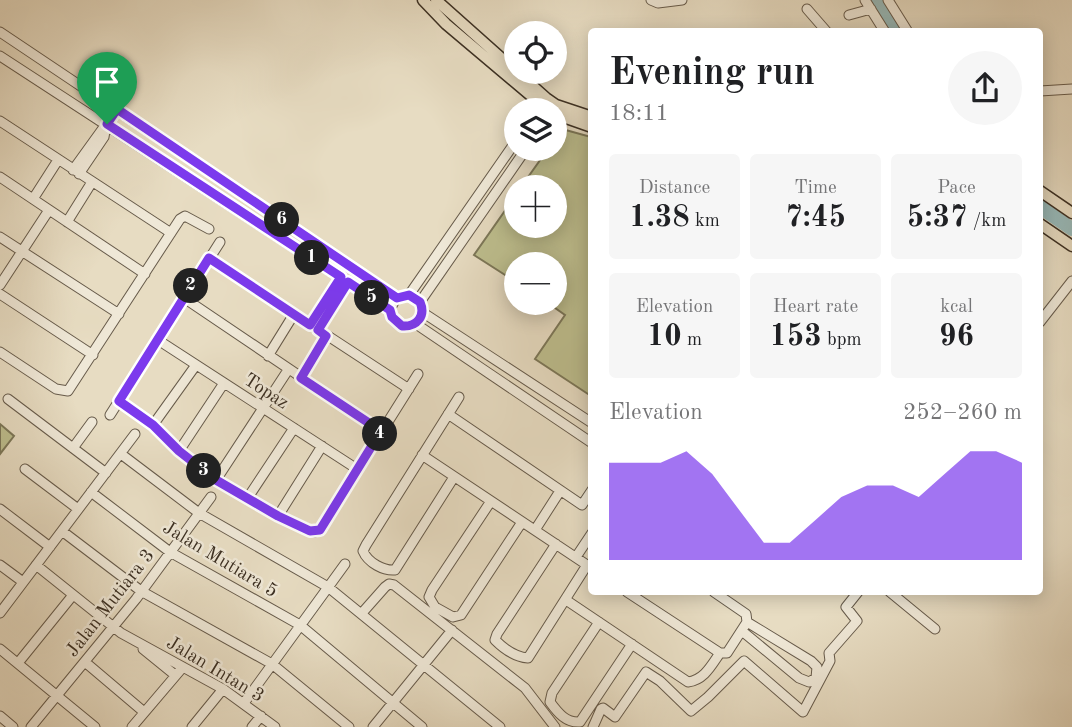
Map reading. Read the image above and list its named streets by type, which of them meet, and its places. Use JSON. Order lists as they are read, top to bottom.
{
  "streets": {
    "street": [
      "Topaz",
      "Jalan Mutiara 5",
      "Jalan Mutiara 3",
      "Jalan Intan 3"
    ]
  },
  "crossings": [
    ["Jalan Mutiara 5", "Jalan Mutiara 3"]
  ],
  "page": {
    "map_buttons": ["+", "−"],
    "heading": ["Evening run", "18:11"],
    "stats": [
      ["Distance", "1.38 km"],
      ["Time", "7:45"],
      ["Pace", "5:37 /km"],
      ["Elevation", "10 m"],
      ["Heart rate", "153 bpm"],
      ["kcal", "96"]
    ],
    "pins": [
      "6",
      "1",
      "2",
      "5",
      "4",
      "3"
    ],
    "chart": ["Elevation", "252–260 m"]
  }
}
